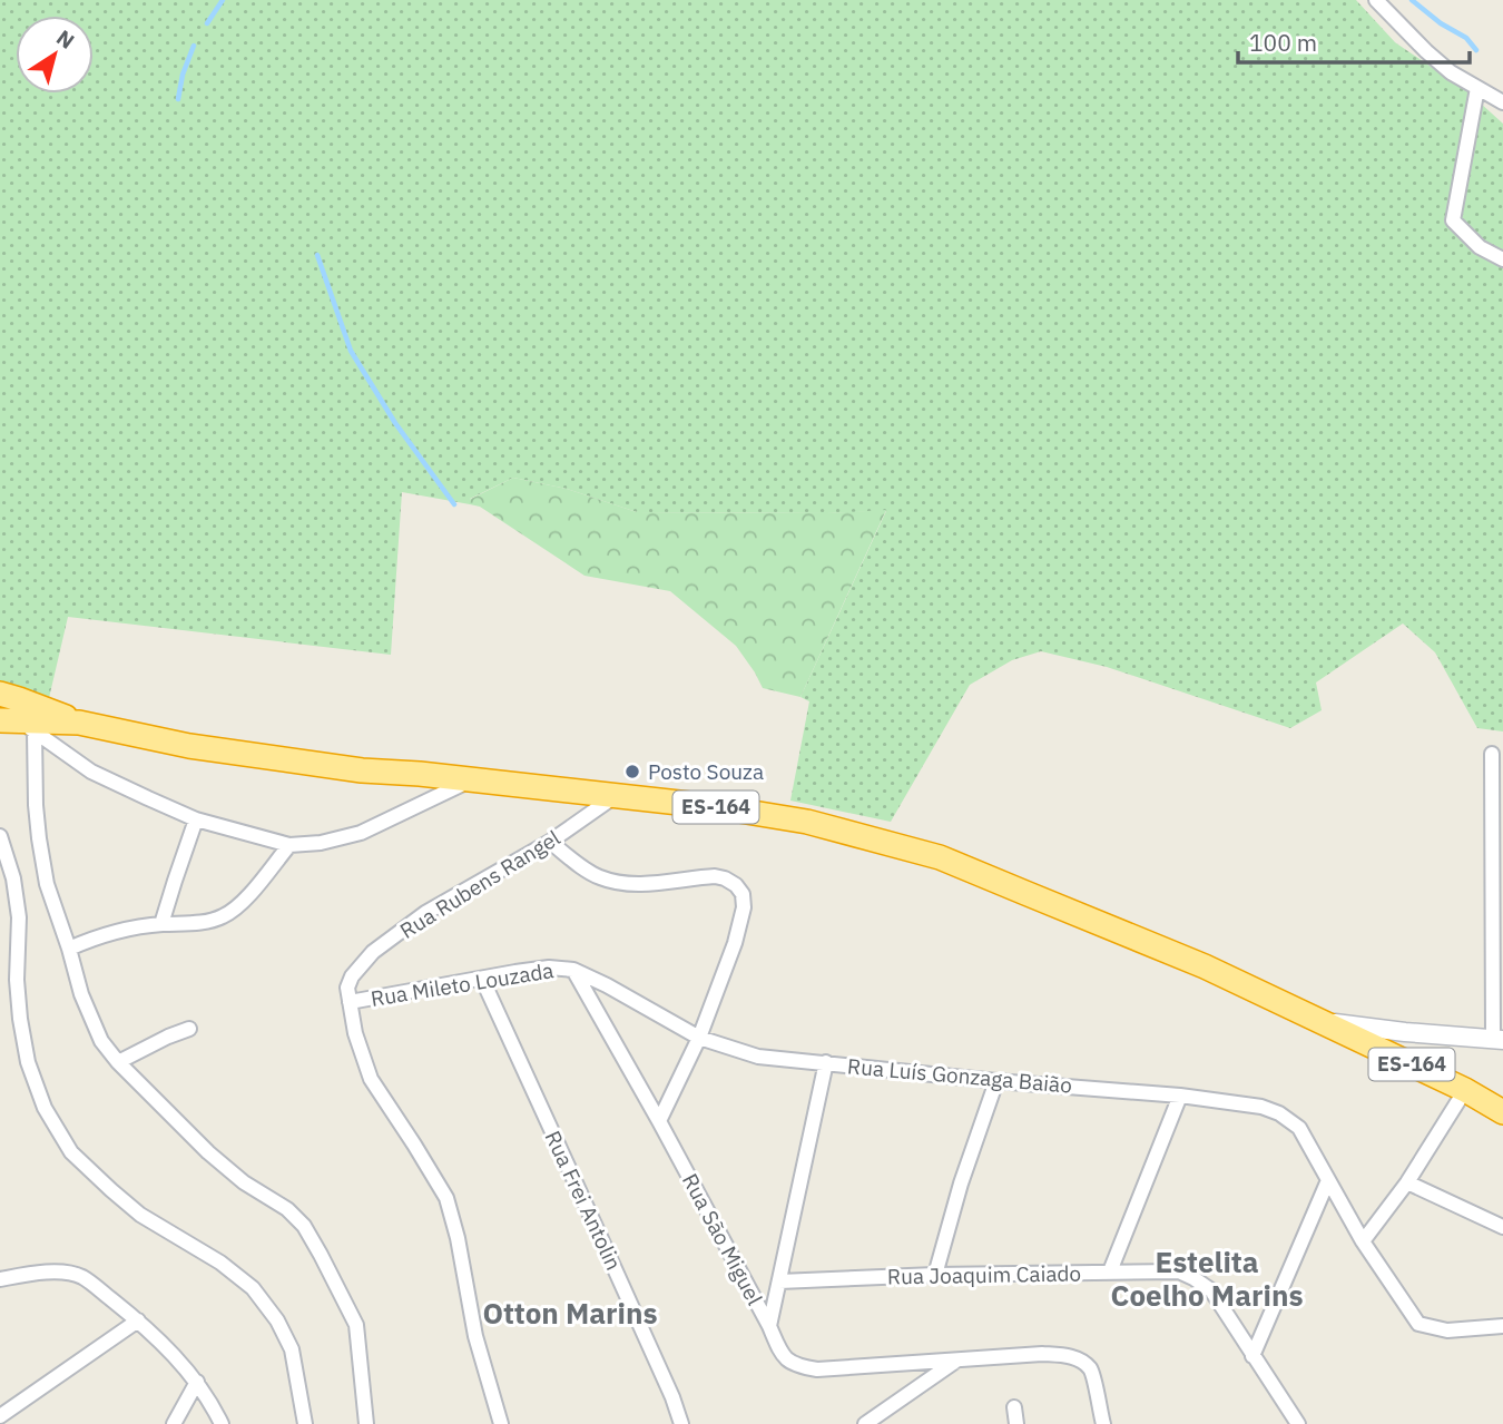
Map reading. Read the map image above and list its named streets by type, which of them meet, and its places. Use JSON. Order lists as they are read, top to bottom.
{
  "streets": {
    "highway": ["ES-164"],
    "street": [
      "Rua Rubens Rangel",
      "Rua Mileto Louzada",
      "Rua Luís Gonzaga Baião",
      "Rua Frei Antolin",
      "Rua São Miguel",
      "Rua Joaquim Caiado"
    ]
  },
  "crossings": [
    ["ES-164", "Rua Rubens Rangel"],
    ["Rua Rubens Rangel", "Rua Mileto Louzada"],
    ["Rua Mileto Louzada", "Rua Luís Gonzaga Baião"],
    ["Rua Mileto Louzada", "Rua Frei Antolin"],
    ["Rua Mileto Louzada", "Rua São Miguel"],
    ["Rua Luís Gonzaga Baião", "Rua São Miguel"]
  ],
  "districts": ["Estelita Coelho Marins", "Otton Marins"],
  "places": ["Posto Souza"],
  "scale_bar": "100 m",
  "north": "top right"
}
